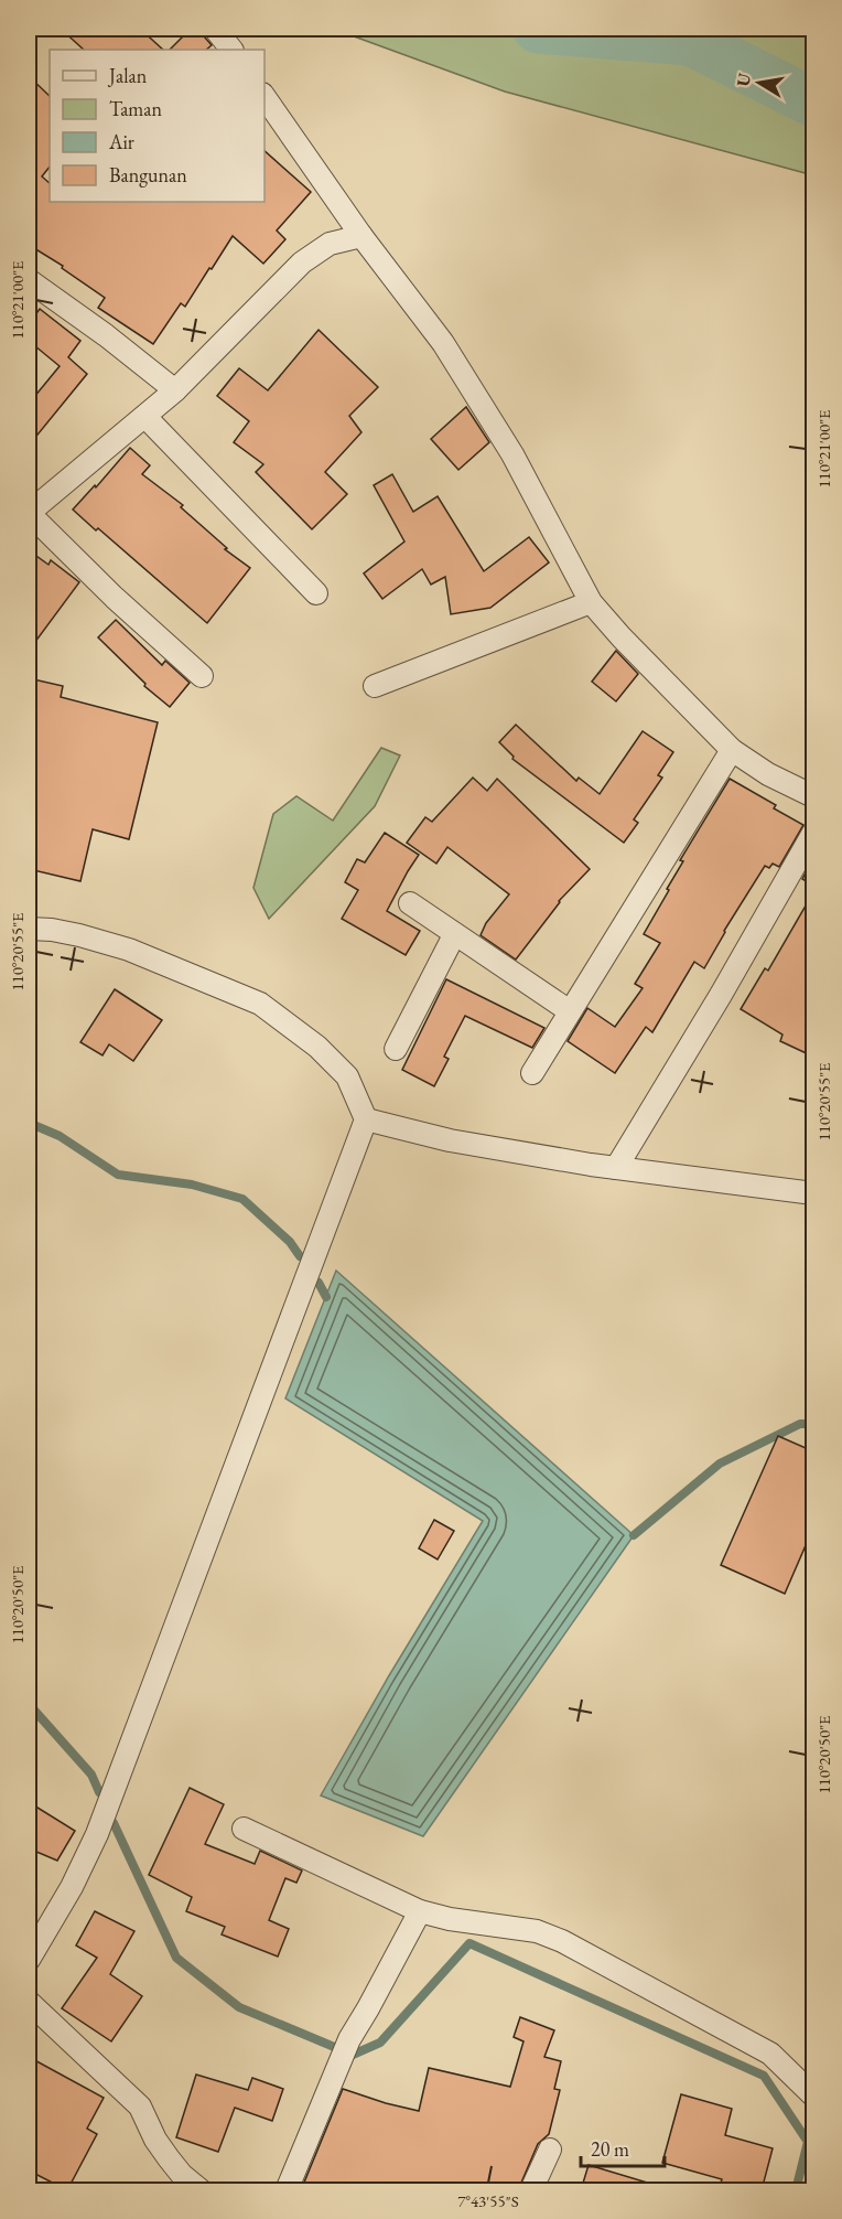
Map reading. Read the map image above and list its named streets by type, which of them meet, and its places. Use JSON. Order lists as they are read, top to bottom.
{
  "legend": [
    "Jalan",
    "Taman",
    "Air",
    "Bangunan"
  ],
  "scale_bar": "20 m",
  "north": "left",
  "coordinates": [
    "110°21'00\"E",
    "110°20'55\"E",
    "110°20'50\"E",
    "7°43'55\"S"
  ]
}
